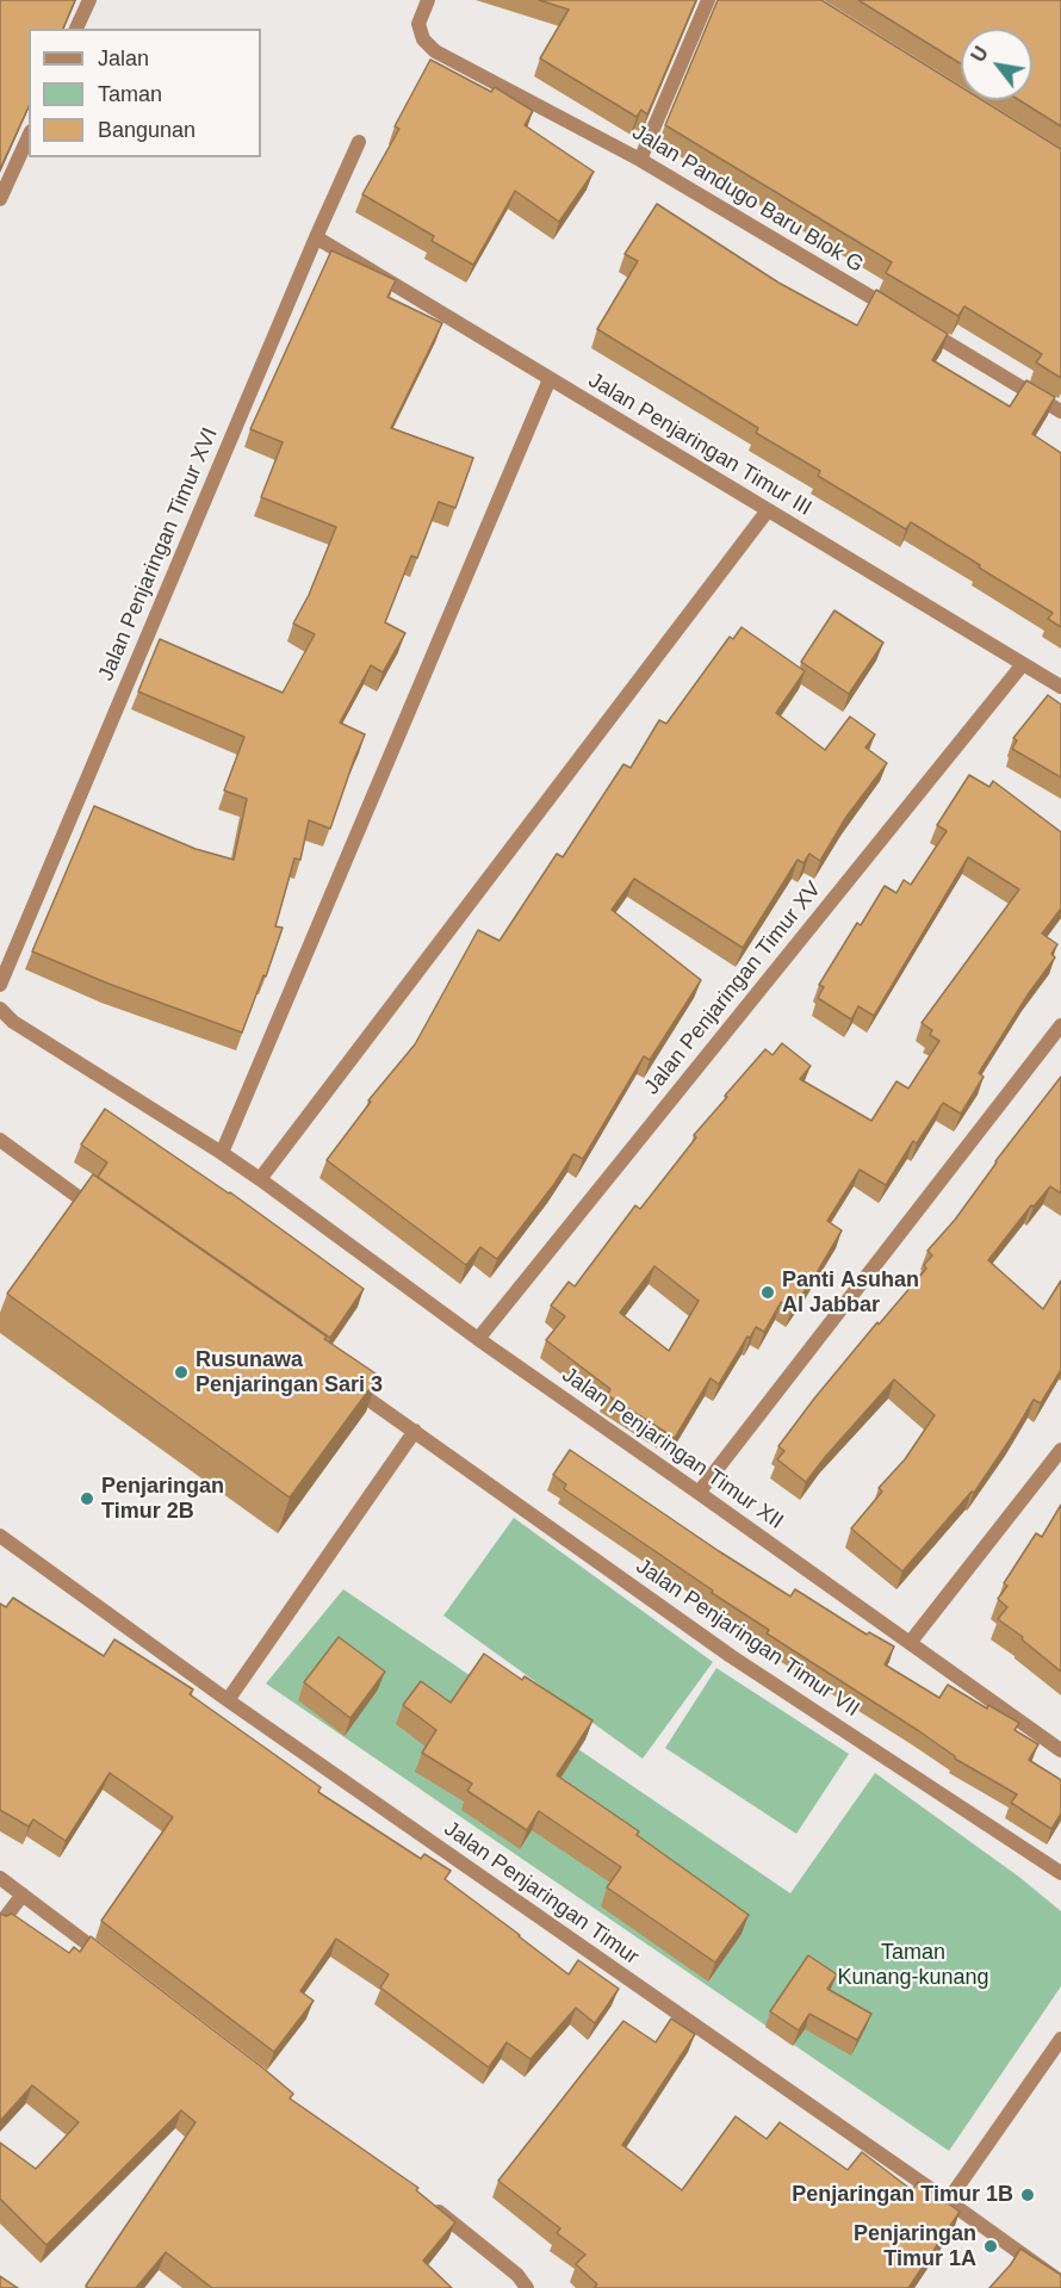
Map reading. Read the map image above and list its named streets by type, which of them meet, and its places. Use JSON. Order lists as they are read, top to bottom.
{
  "streets": {
    "street": [
      "Jalan Pandugo Baru Blok G",
      "Jalan Penjaringan Timur III",
      "Jalan Penjaringan Timur XVI",
      "Jalan Penjaringan Timur XV",
      "Jalan Penjaringan Timur XII",
      "Jalan Penjaringan Timur VII",
      "Jalan Penjaringan Timur"
    ]
  },
  "crossings": [
    ["Jalan Penjaringan Timur III", "Jalan Penjaringan Timur XVI"],
    ["Jalan Penjaringan Timur III", "Jalan Penjaringan Timur XV"],
    ["Jalan Penjaringan Timur XV", "Jalan Penjaringan Timur XII"]
  ],
  "parks": ["Taman Kunang-kunang"],
  "places": [
    "Panti Asuhan Al Jabbar",
    "Rusunawa Penjaringan Sari 3",
    "Penjaringan Timur 2B",
    "Penjaringan Timur 1B",
    "Penjaringan Timur 1A"
  ],
  "legend": ["Jalan", "Taman", "Bangunan"],
  "north": "top left"
}
